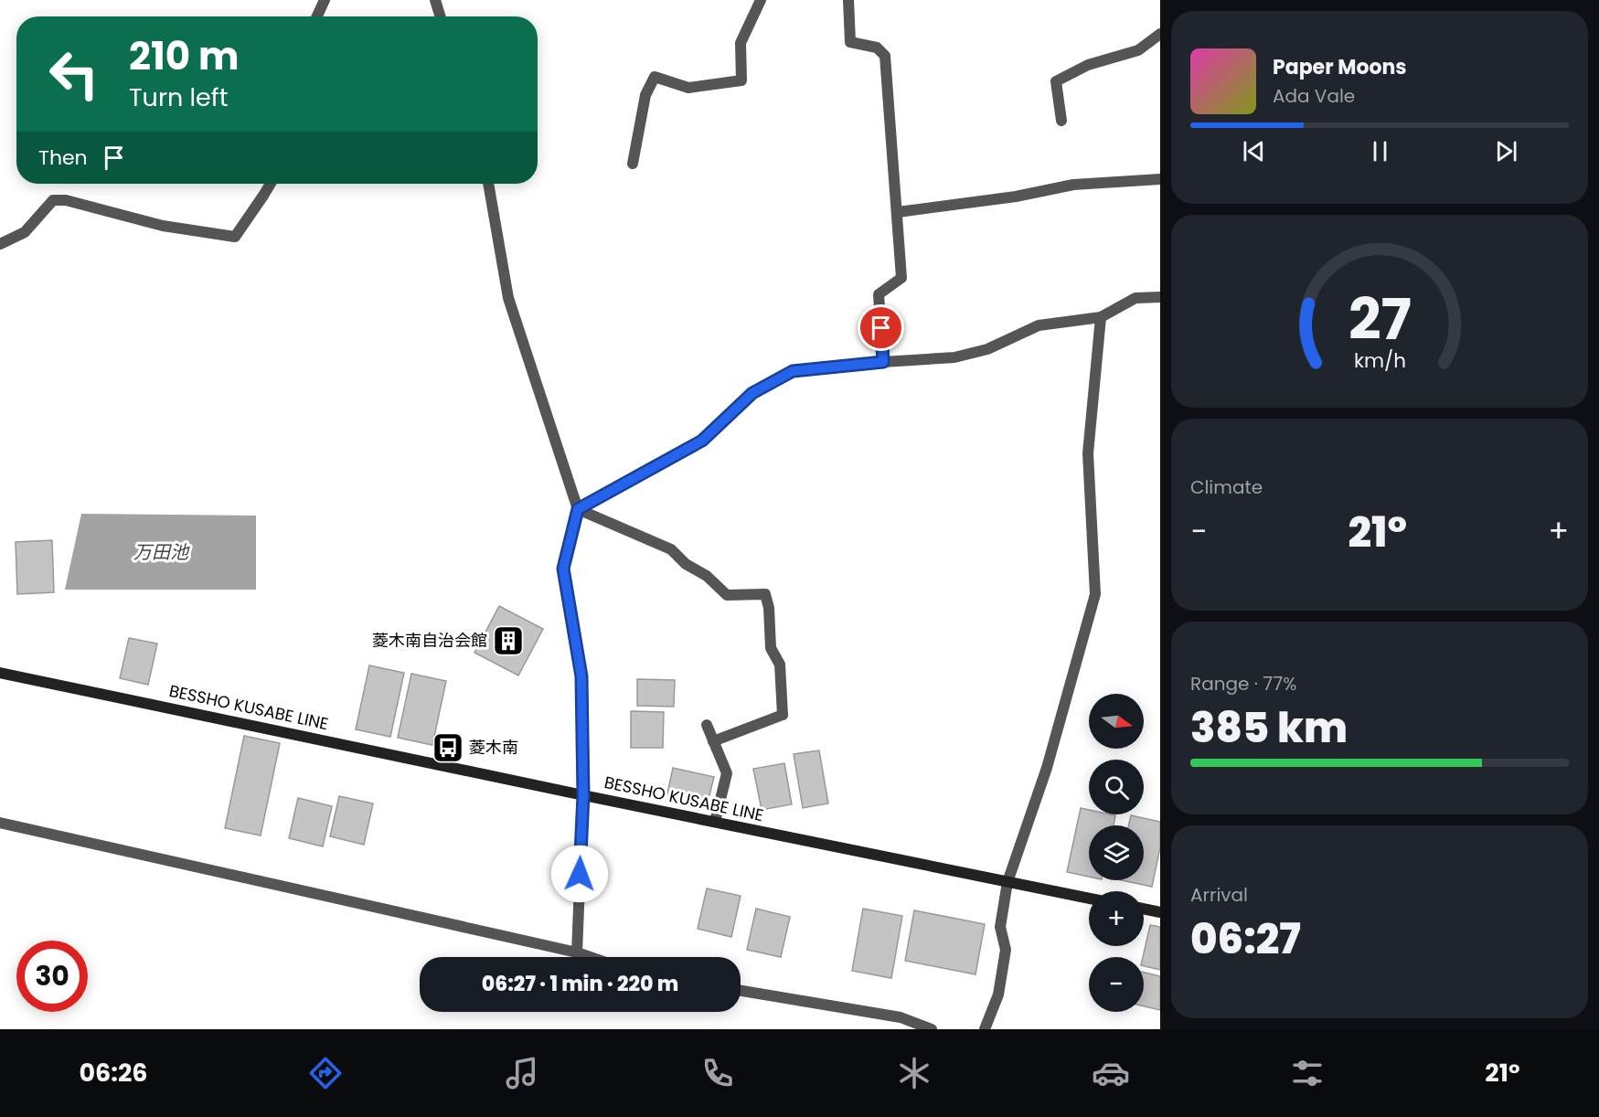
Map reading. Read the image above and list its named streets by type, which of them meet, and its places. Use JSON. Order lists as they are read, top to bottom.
{
  "streets": {
    "main road": ["BESSHO KUSABE LINE"]
  },
  "water": ["万田池"],
  "places": {
    "building": ["菱木南自治会館"],
    "bus stop": ["菱木南"]
  },
  "north": "right",
  "page": {
    "turn": ["210 m", "Turn left"],
    "song": ["Paper Moons", "Ada Vale"],
    "then": "Then",
    "tile": [
      "Climate",
      ["Range · 77%", "385 km"],
      ["Arrival", "06:27"]
    ],
    "heat": ["−", "21°", "+"],
    "map_buttons": ["+", "−"],
    "limit": "30",
    "trip": "06:27 · 1 min · 220 m",
    "tabs": ["06:26", "21°"],
    "gauge": ["27", "km/h"]
  }
}
